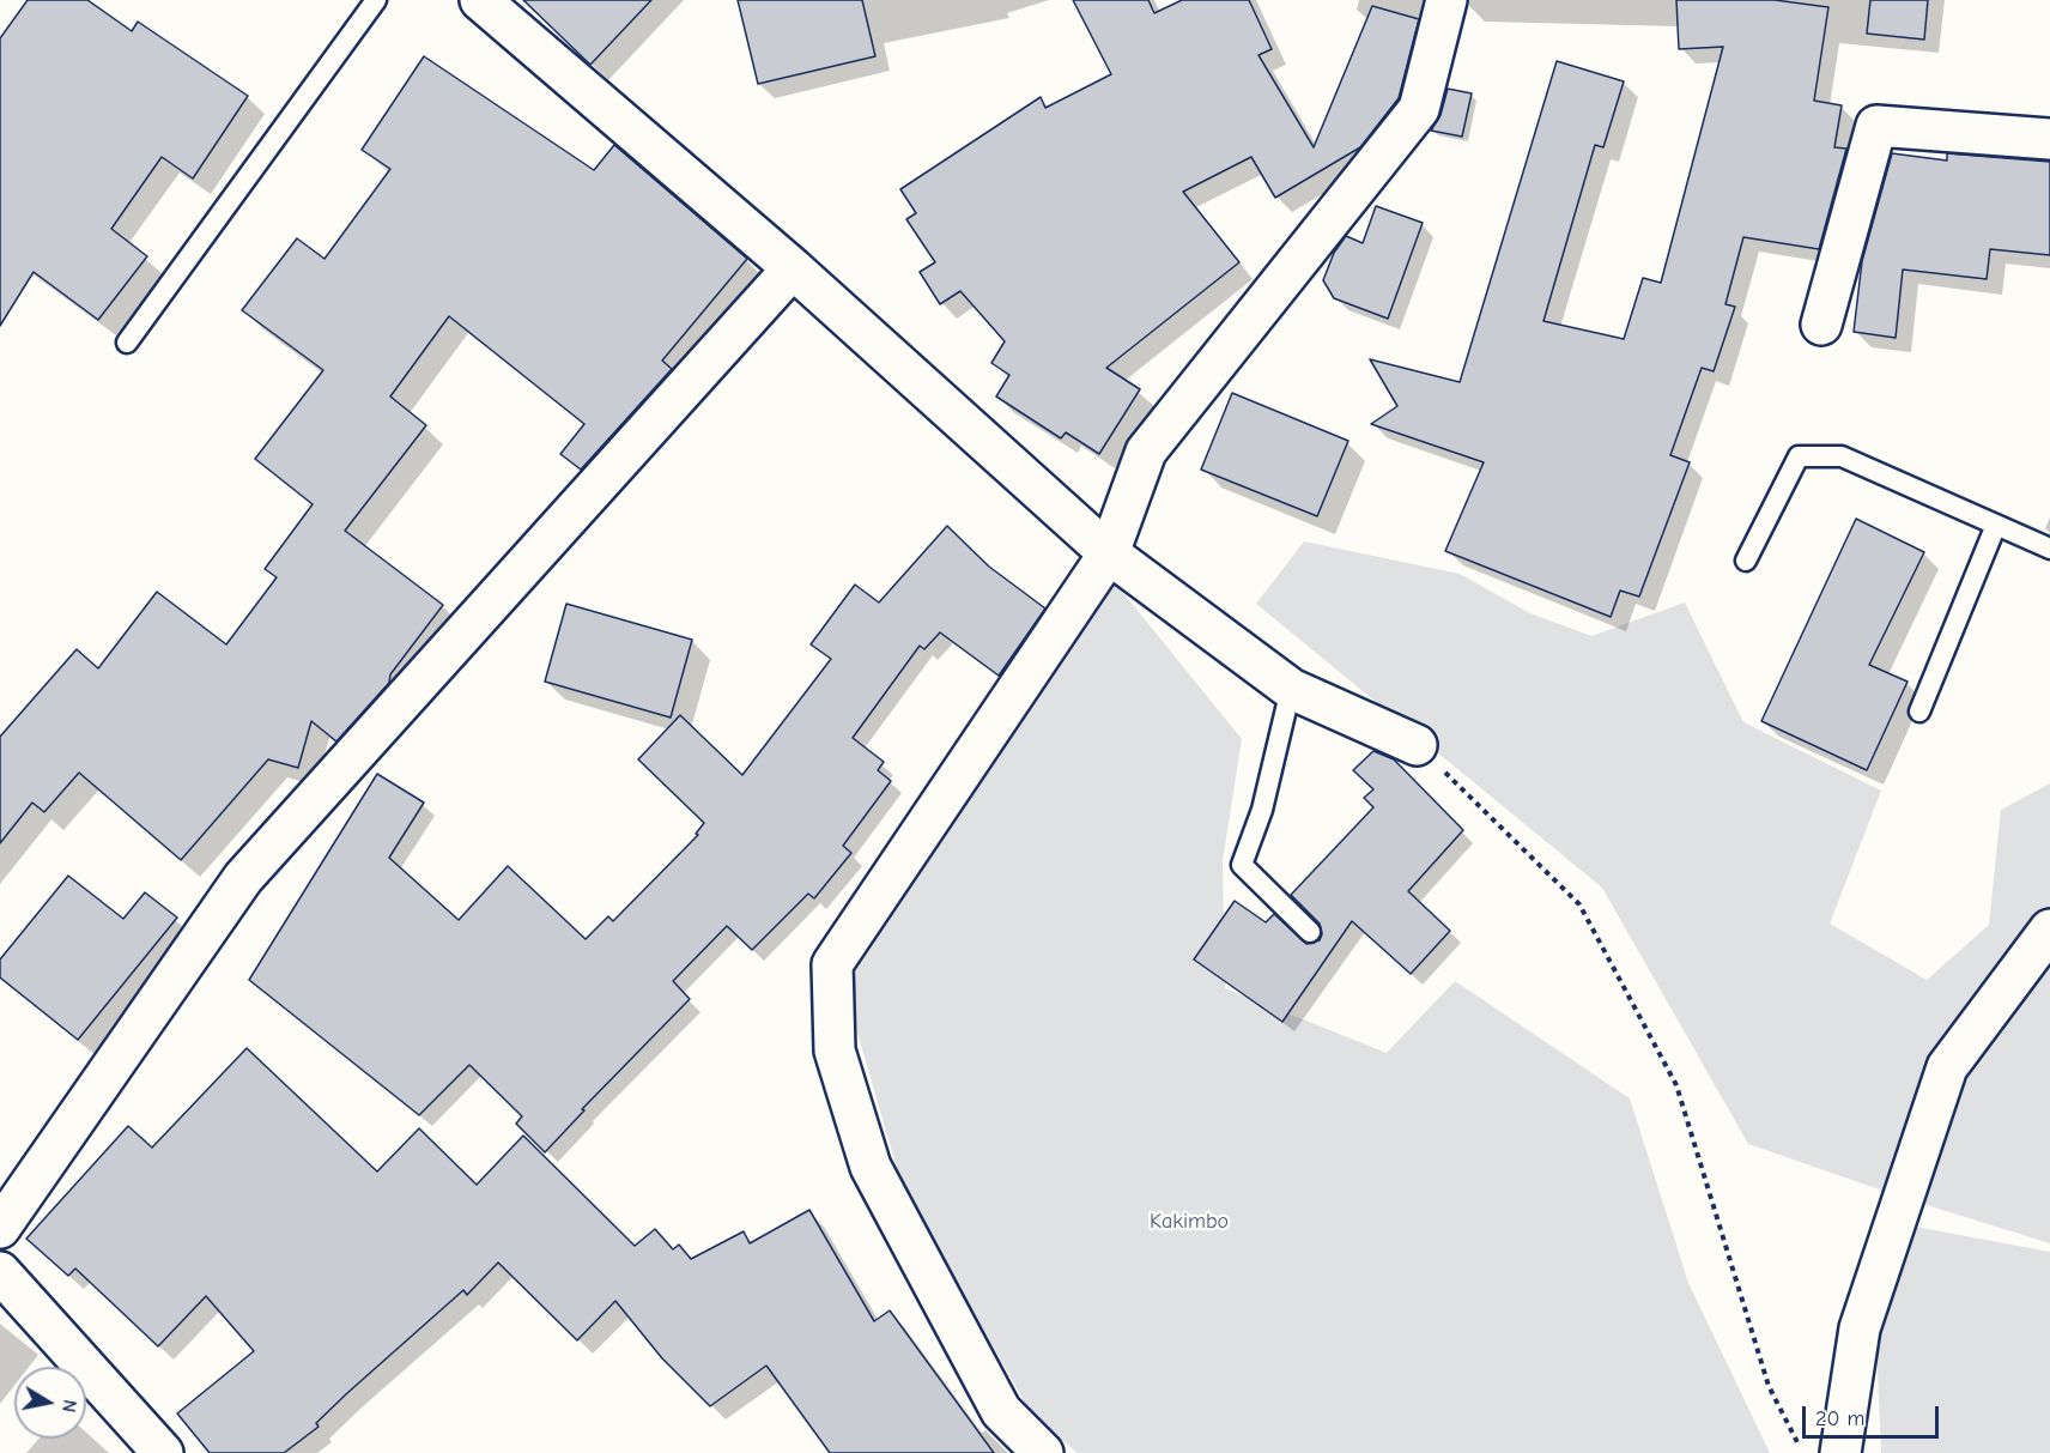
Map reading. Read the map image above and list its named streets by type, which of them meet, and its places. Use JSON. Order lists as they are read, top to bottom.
{
  "parks": ["Kakimbo"],
  "scale_bar": "20 m",
  "north": "right"
}
